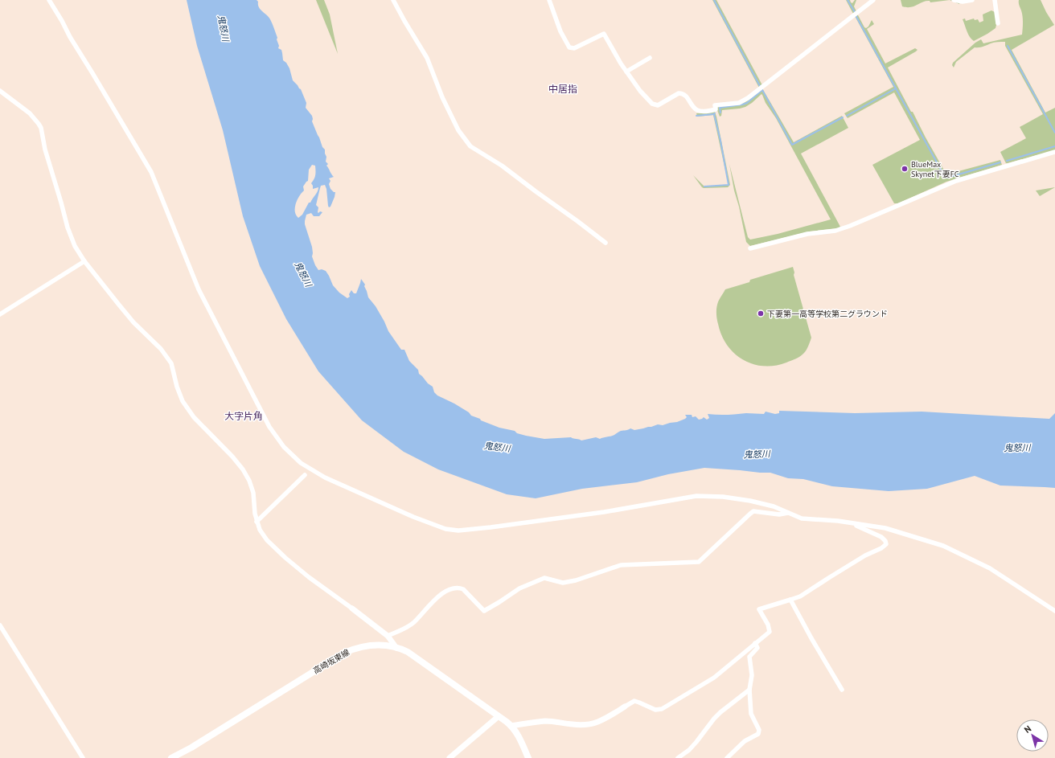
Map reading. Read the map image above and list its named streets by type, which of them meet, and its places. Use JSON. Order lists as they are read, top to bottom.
{
  "streets": {
    "main road": ["高崎坂東線"]
  },
  "districts": ["中居指", "大字片角"],
  "water": ["鬼怒川"],
  "places": ["BlueMax Skynet下妻FC", "下妻第一高等学校第二グラウンド"],
  "north": "top left"
}
